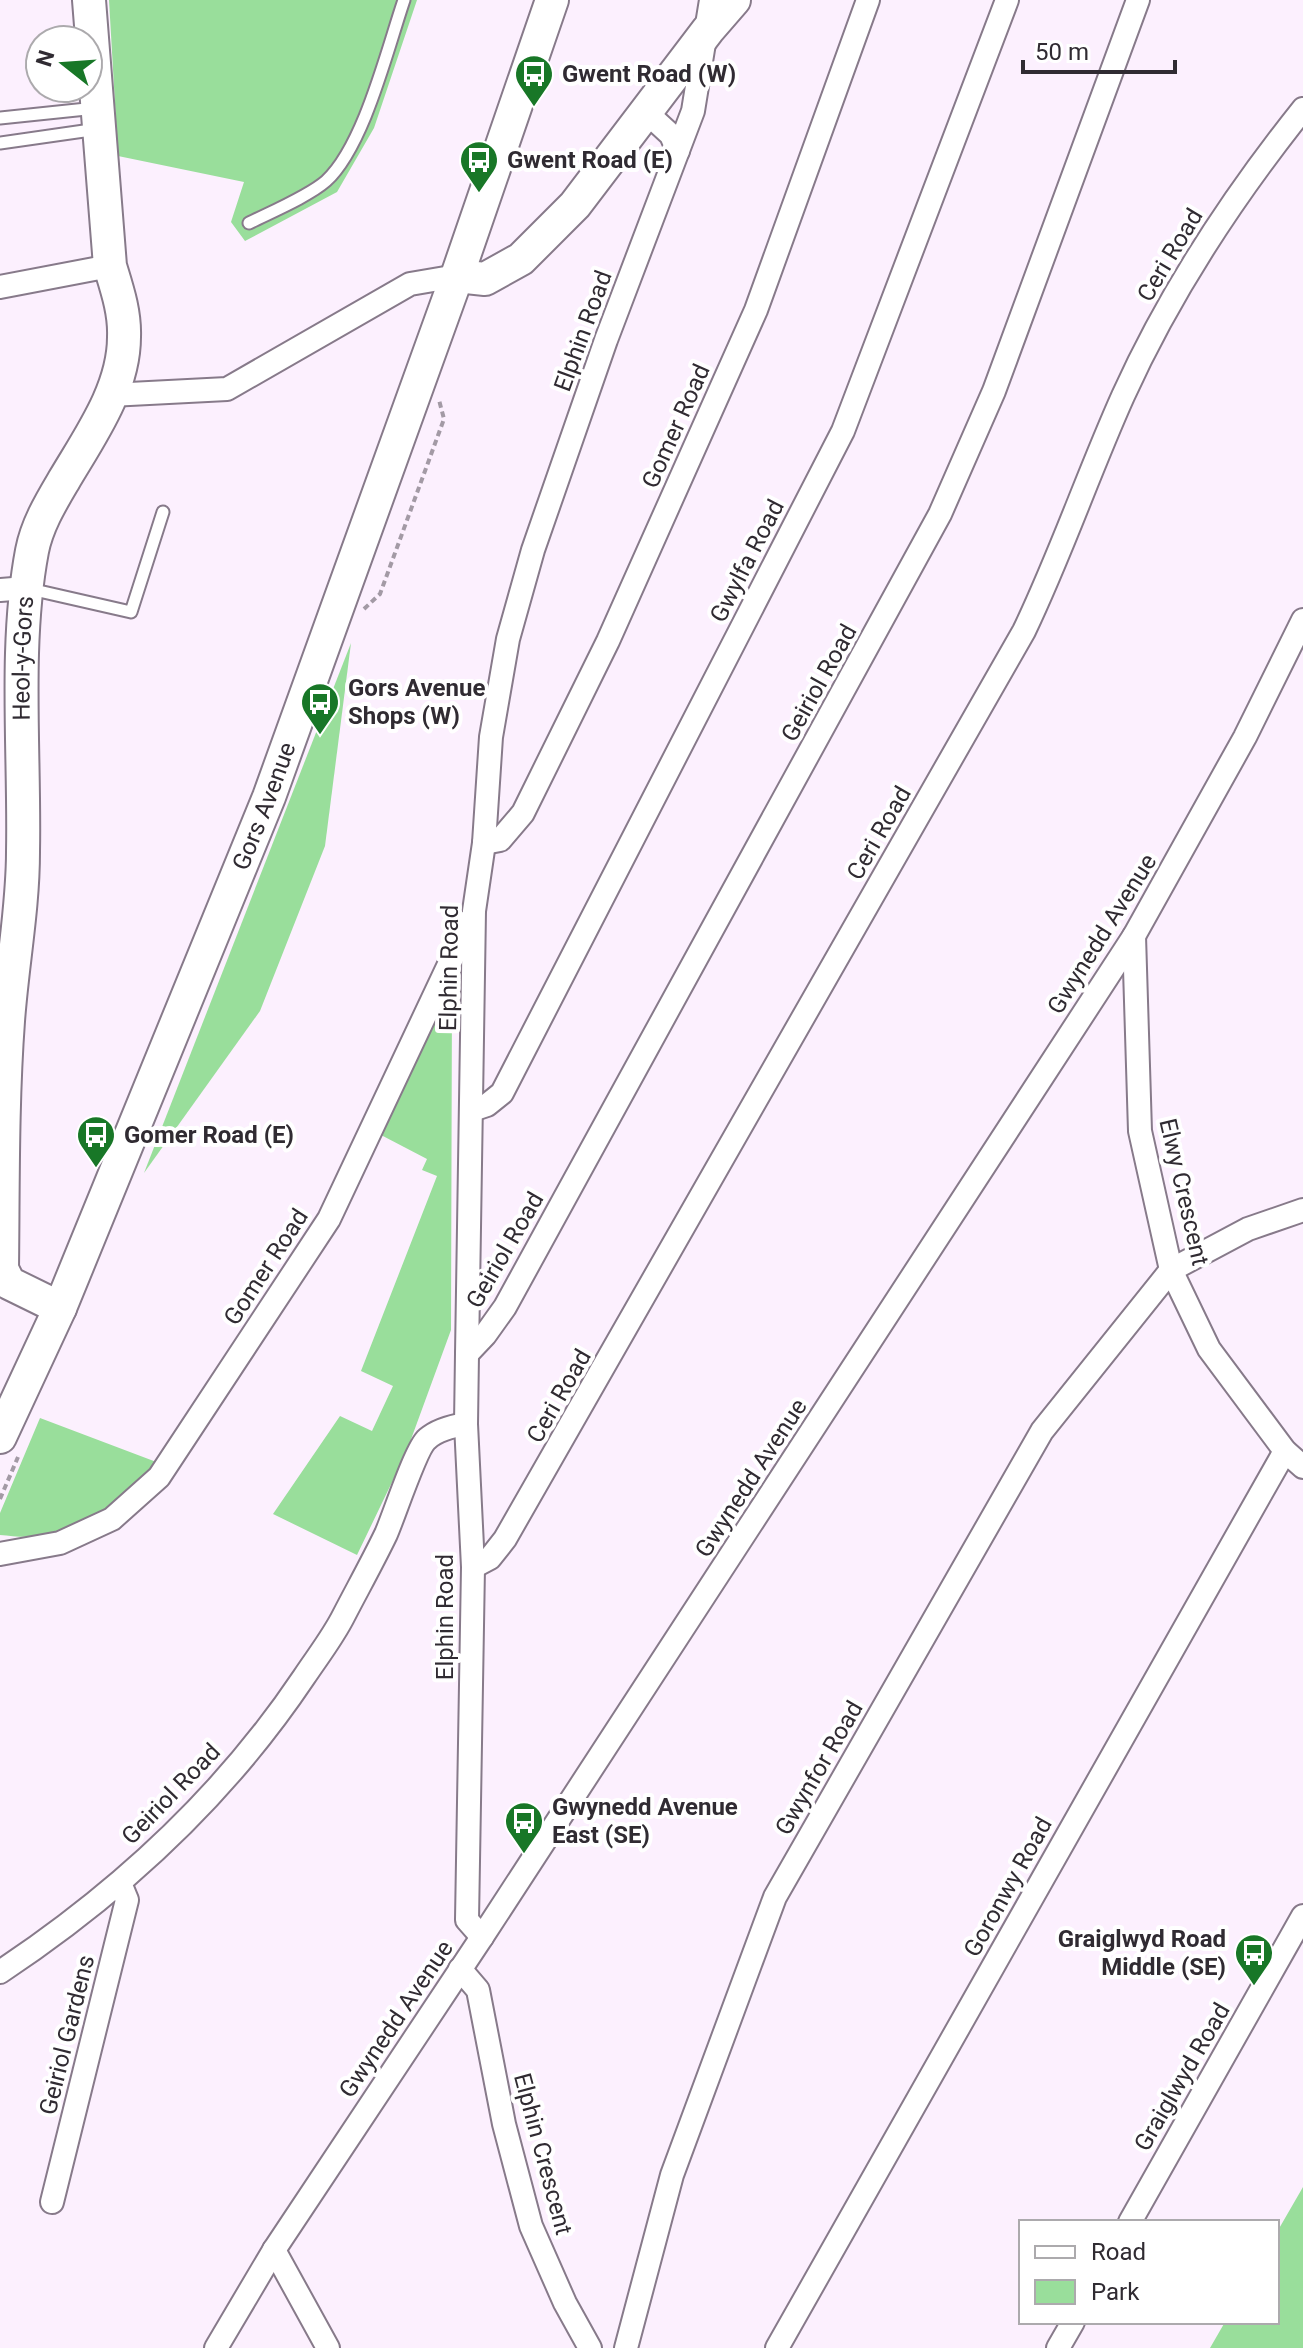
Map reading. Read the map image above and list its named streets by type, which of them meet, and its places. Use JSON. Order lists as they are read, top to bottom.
{
  "streets": {
    "street": [
      "Ceri Road",
      "Elphin Road",
      "Gomer Road",
      "Gwylfa Road",
      "Heol-y-Gors",
      "Geiriol Road",
      "Gors Avenue",
      "Gwynedd Avenue",
      "Elwy Crescent",
      "Gwynfor Road",
      "Goronwy Road",
      "Geiriol Gardens",
      "Graiglwyd Road",
      "Elphin Crescent"
    ]
  },
  "crossings": [
    ["Ceri Road", "Elphin Road"],
    ["Elphin Road", "Gomer Road"],
    ["Elphin Road", "Gwylfa Road"],
    ["Elphin Road", "Geiriol Road"],
    ["Elphin Road", "Gwynedd Avenue"],
    ["Heol-y-Gors", "Gors Avenue"],
    ["Geiriol Road", "Geiriol Gardens"],
    ["Gwynedd Avenue", "Elwy Crescent"],
    ["Gwynedd Avenue", "Elphin Crescent"],
    ["Elwy Crescent", "Gwynfor Road"],
    ["Elwy Crescent", "Goronwy Road"]
  ],
  "places": {
    "bus stop": [
      "Gwent Road (W)",
      "Gwent Road (E)",
      "Gors Avenue Shops (W)",
      "Gomer Road (E)",
      "Gwynedd Avenue East (SE)",
      "Graiglwyd Road Middle (SE)"
    ]
  },
  "legend": ["Road", "Park"],
  "scale_bar": "50 m",
  "north": "left"
}
